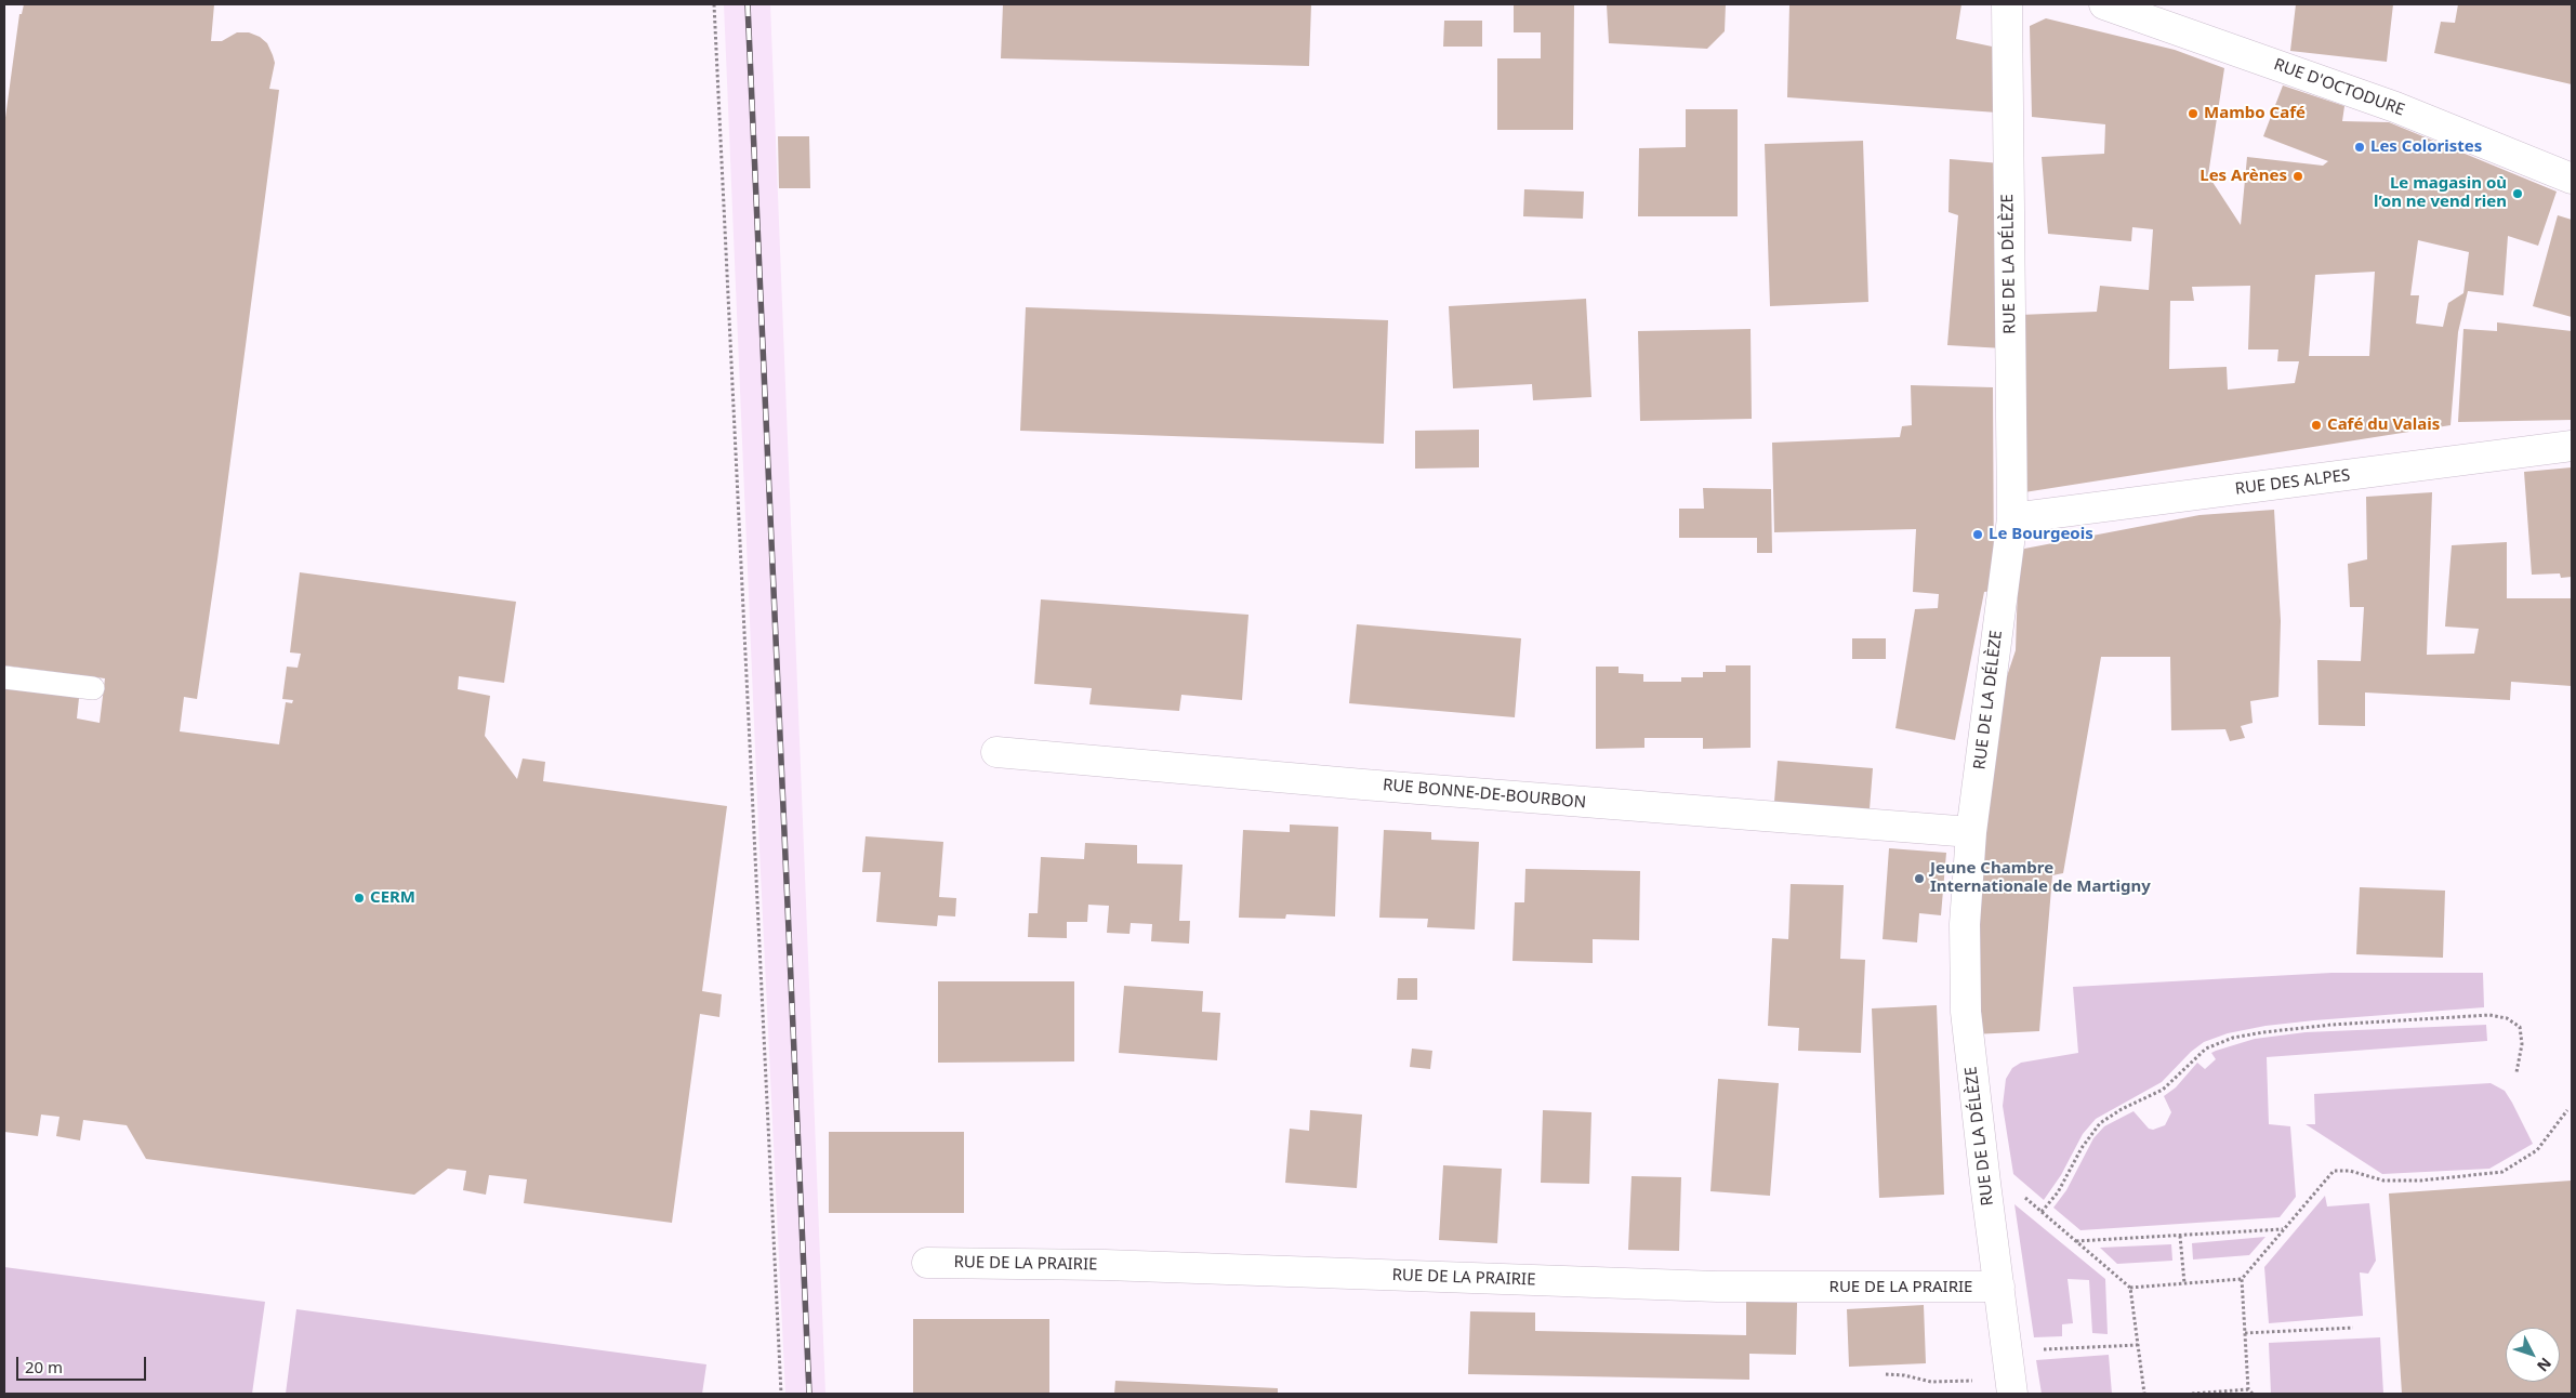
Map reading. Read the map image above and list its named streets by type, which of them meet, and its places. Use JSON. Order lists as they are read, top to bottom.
{
  "streets": {
    "street": [
      "RUE D'OCTODURE",
      "RUE DE LA DÉLÈZE",
      "RUE DES ALPES",
      "RUE BONNE-DE-BOURBON",
      "RUE DE LA PRAIRIE"
    ]
  },
  "crossings": [
    ["RUE DE LA DÉLÈZE", "RUE DES ALPES"],
    ["RUE DE LA DÉLÈZE", "RUE BONNE-DE-BOURBON"],
    ["RUE DE LA DÉLÈZE", "RUE DE LA PRAIRIE"]
  ],
  "places": [
    "Mambo Café",
    "Les Coloristes",
    "Les Arènes",
    "Le magasin où l’on ne vend rien",
    "Café du Valais",
    "Le Bourgeois",
    "Jeune Chambre Internationale de Martigny",
    "CERM"
  ],
  "scale_bar": "20 m",
  "north": "bottom right"
}
